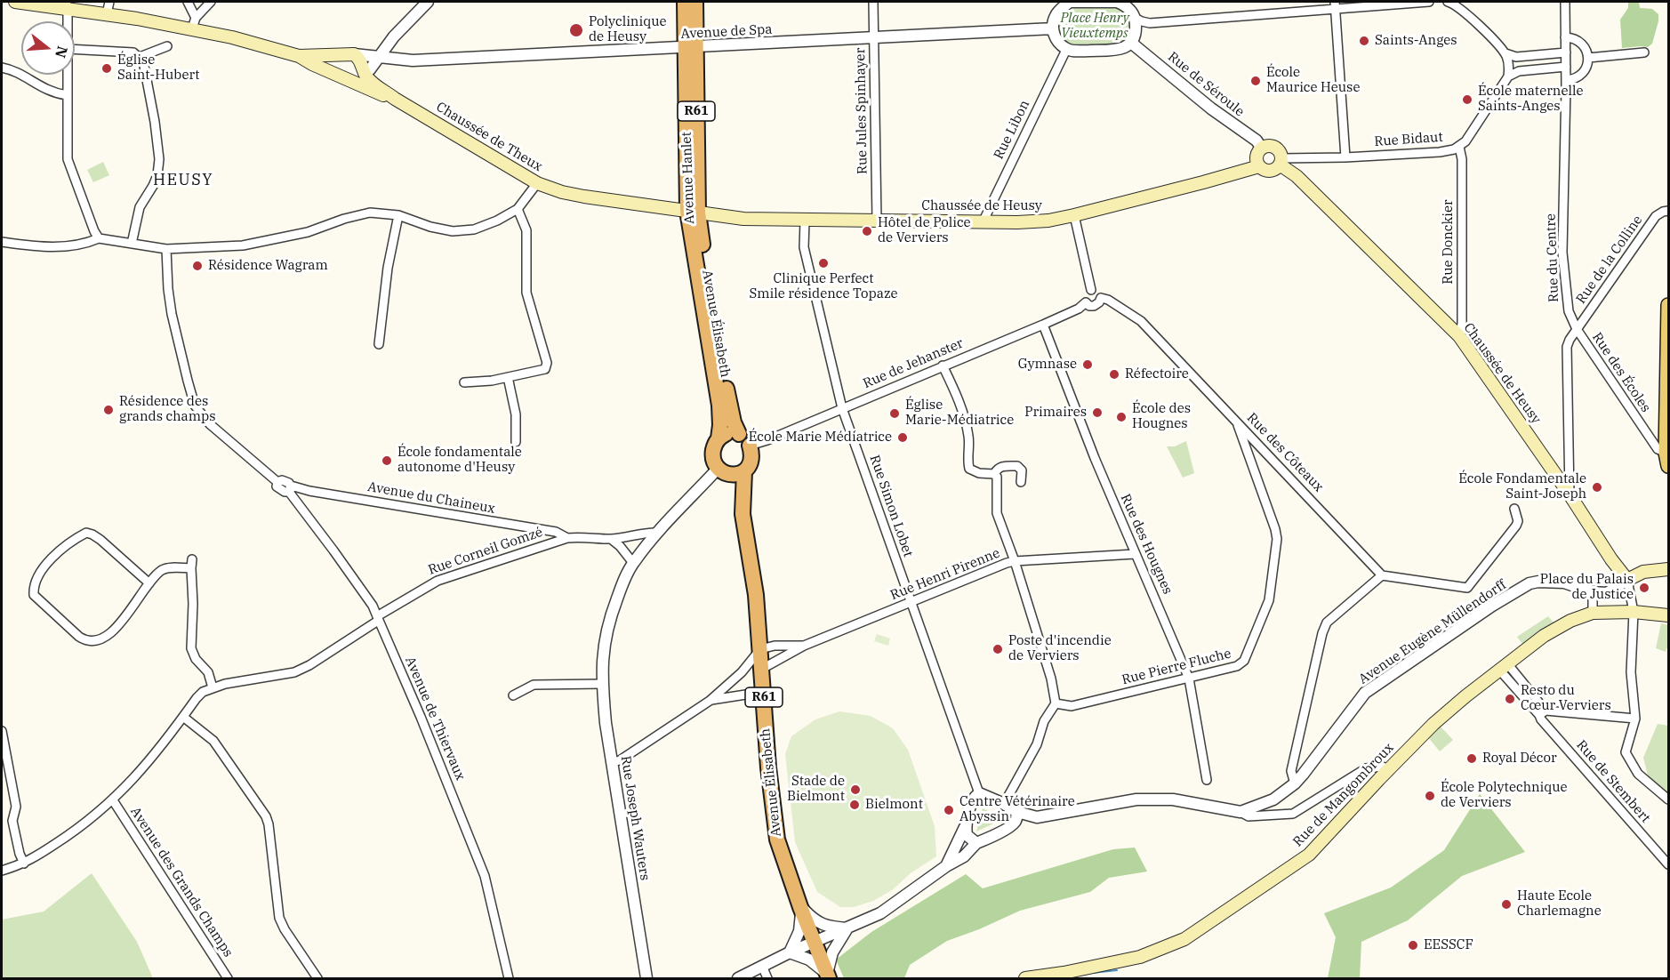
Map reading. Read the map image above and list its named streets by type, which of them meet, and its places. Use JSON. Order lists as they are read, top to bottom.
{
  "streets": {
    "highway": ["R61", "Avenue Hanlet", "Avenue Élisabeth"],
    "main road": ["Chaussée de Theux", "Chaussée de Heusy", "Rue de Mangombroux"],
    "street": [
      "Avenue de Spa",
      "Rue de Séroule",
      "Rue Jules Spinhayer",
      "Rue Libon",
      "Rue Bidaut",
      "Rue Donckier",
      "Rue du Centre",
      "Rue de la Colline",
      "Rue de Jehanster",
      "Rue des Écoles",
      "Rue des Côteaux",
      "Avenue du Chaineux",
      "Rue Simon Lobet",
      "Rue des Hougnes",
      "Rue Corneil Gomzé",
      "Rue Henri Pirenne",
      "Avenue Eugène Müllendorff",
      "Rue Pierre Fluche",
      "Avenue de Thiervaux",
      "Rue de Stembert",
      "Rue Joseph Wauters",
      "Avenue des Grands Champs"
    ]
  },
  "crossings": [
    ["Avenue de Spa", "Rue de Séroule"],
    ["Avenue de Spa", "Rue Jules Spinhayer"],
    ["Avenue de Spa", "Rue Libon"],
    ["Avenue de Spa", "Chaussée de Theux"],
    ["Avenue de Spa", "Avenue Hanlet"],
    ["Rue de Séroule", "Rue Libon"],
    ["Rue de Séroule", "Rue Bidaut"],
    ["Rue de Séroule", "Chaussée de Heusy"],
    ["R61", "Avenue Élisabeth"],
    ["R61", "Rue de Jehanster"],
    ["R61", "Rue Joseph Wauters"],
    ["Rue Jules Spinhayer", "Chaussée de Heusy"],
    ["Rue Libon", "Chaussée de Heusy"],
    ["Chaussée de Theux", "Avenue Hanlet"],
    ["Chaussée de Theux", "Chaussée de Heusy"],
    ["Chaussée de Theux", "Avenue Élisabeth"],
    ["Rue Bidaut", "Chaussée de Heusy"],
    ["Rue Bidaut", "Rue Donckier"],
    ["Avenue Hanlet", "Chaussée de Heusy"],
    ["Avenue Hanlet", "Avenue Élisabeth"],
    ["Chaussée de Heusy", "Rue Donckier"],
    ["Chaussée de Heusy", "Avenue Élisabeth"],
    ["Chaussée de Heusy", "Rue Simon Lobet"],
    ["Rue du Centre", "Rue de la Colline"],
    ["Rue du Centre", "Rue des Écoles"],
    ["Rue de la Colline", "Rue des Écoles"],
    ["Avenue Élisabeth", "Rue de Jehanster"],
    ["Avenue Élisabeth", "Rue Henri Pirenne"],
    ["Avenue Élisabeth", "Rue Joseph Wauters"],
    ["Rue de Jehanster", "Rue des Côteaux"],
    ["Rue de Jehanster", "Rue Simon Lobet"],
    ["Rue de Jehanster", "Rue des Hougnes"],
    ["Rue de Jehanster", "Rue Joseph Wauters"],
    ["Rue des Côteaux", "Rue Pierre Fluche"],
    ["Avenue du Chaineux", "Rue Corneil Gomzé"],
    ["Avenue du Chaineux", "Avenue de Thiervaux"],
    ["Rue Simon Lobet", "Rue Henri Pirenne"],
    ["Rue des Hougnes", "Rue Henri Pirenne"],
    ["Rue des Hougnes", "Rue Pierre Fluche"],
    ["Rue Corneil Gomzé", "Avenue de Thiervaux"],
    ["Rue Corneil Gomzé", "Rue Joseph Wauters"],
    ["Rue de Stembert", "Rue de Mangombroux"]
  ],
  "districts": ["HEUSY"],
  "parks": ["Place Henry Vieuxtemps"],
  "places": [
    "Polyclinique de Heusy",
    "Saints-Anges",
    "Église Saint-Hubert",
    "École Maurice Heuse",
    "École maternelle Saints-Anges",
    "Hôtel de Police de Verviers",
    "Clinique Perfect Smile résidence Topaze",
    "Résidence Wagram",
    "Gymnase",
    "Réfectoire",
    "Résidence des grands champs",
    "Primaires",
    "Église Marie-Médiatrice",
    "École des Hougnes",
    "École Marie Médiatrice",
    "École fondamentale autonome d'Heusy",
    "École Fondamentale Saint-Joseph",
    "Place du Palais de Justice",
    "Poste d'incendie de Verviers",
    "Resto du Cœur Verviers",
    "Royal Décor",
    "Stade de Bielmont",
    "École Polytechnique de Verviers",
    "Bielmont",
    "Centre Vétérinaire Abyssin",
    "Haute Ecole Charlemagne",
    "EESSCF"
  ],
  "north": "right"
}
